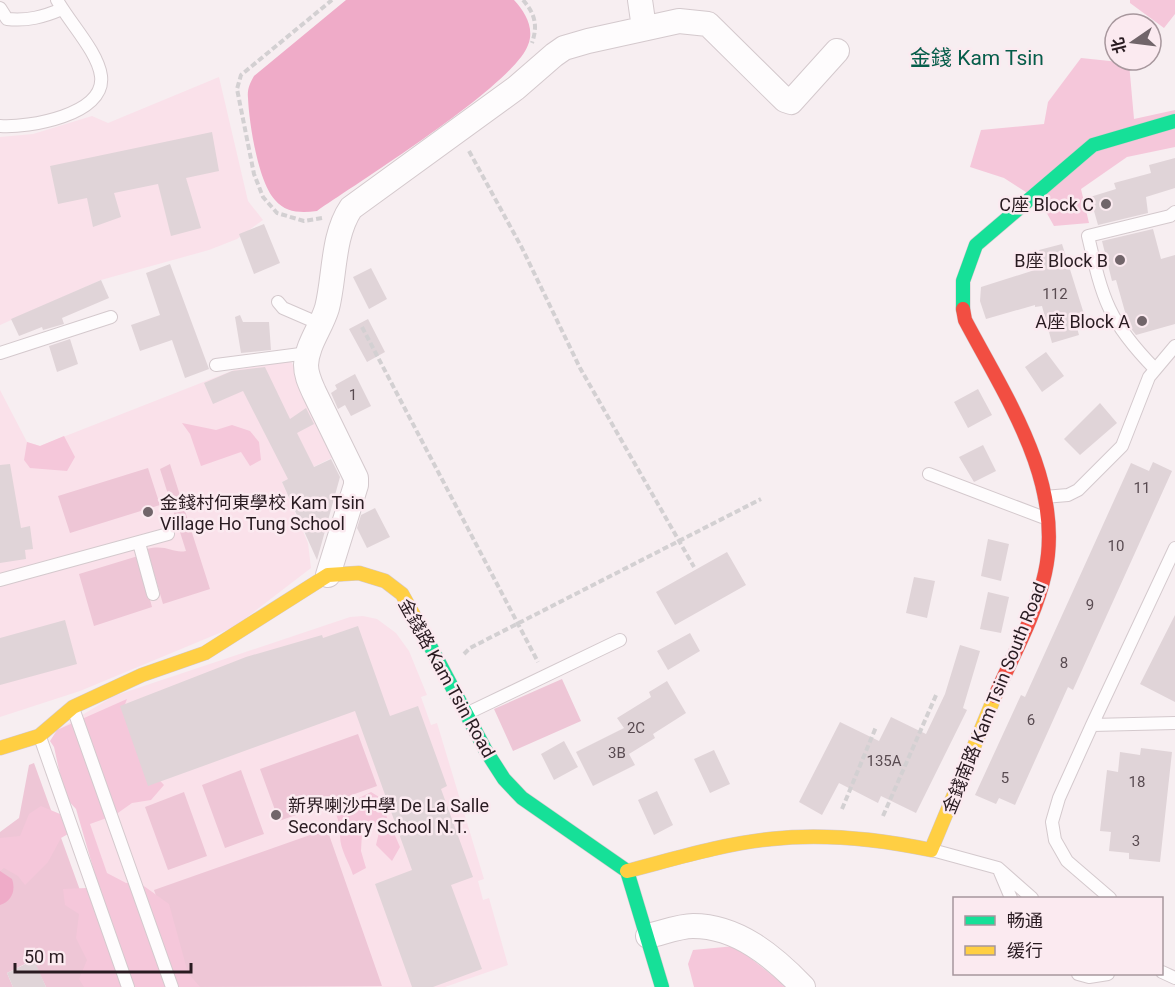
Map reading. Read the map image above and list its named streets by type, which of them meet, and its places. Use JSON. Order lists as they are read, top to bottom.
{
  "streets": {
    "street": ["金錢路 Kam Tsin Road", "金錢南路 Kam Tsin South Road"]
  },
  "districts": ["金錢 Kam Tsin"],
  "places": [
    "C座 Block C",
    "B座 Block B",
    "A座 Block A",
    "金錢村何東學校 Kam Tsin Village Ho Tung School",
    "新界喇沙中學 De La Salle Secondary School N.T."
  ],
  "house_numbers": [
    "112",
    "1",
    "11",
    "10",
    "9",
    "8",
    "6",
    "2C",
    "3B",
    "135A",
    "5",
    "18",
    "3"
  ],
  "legend": ["畅通", "缓行"],
  "scale_bar": "50 m",
  "north": "left"
}
